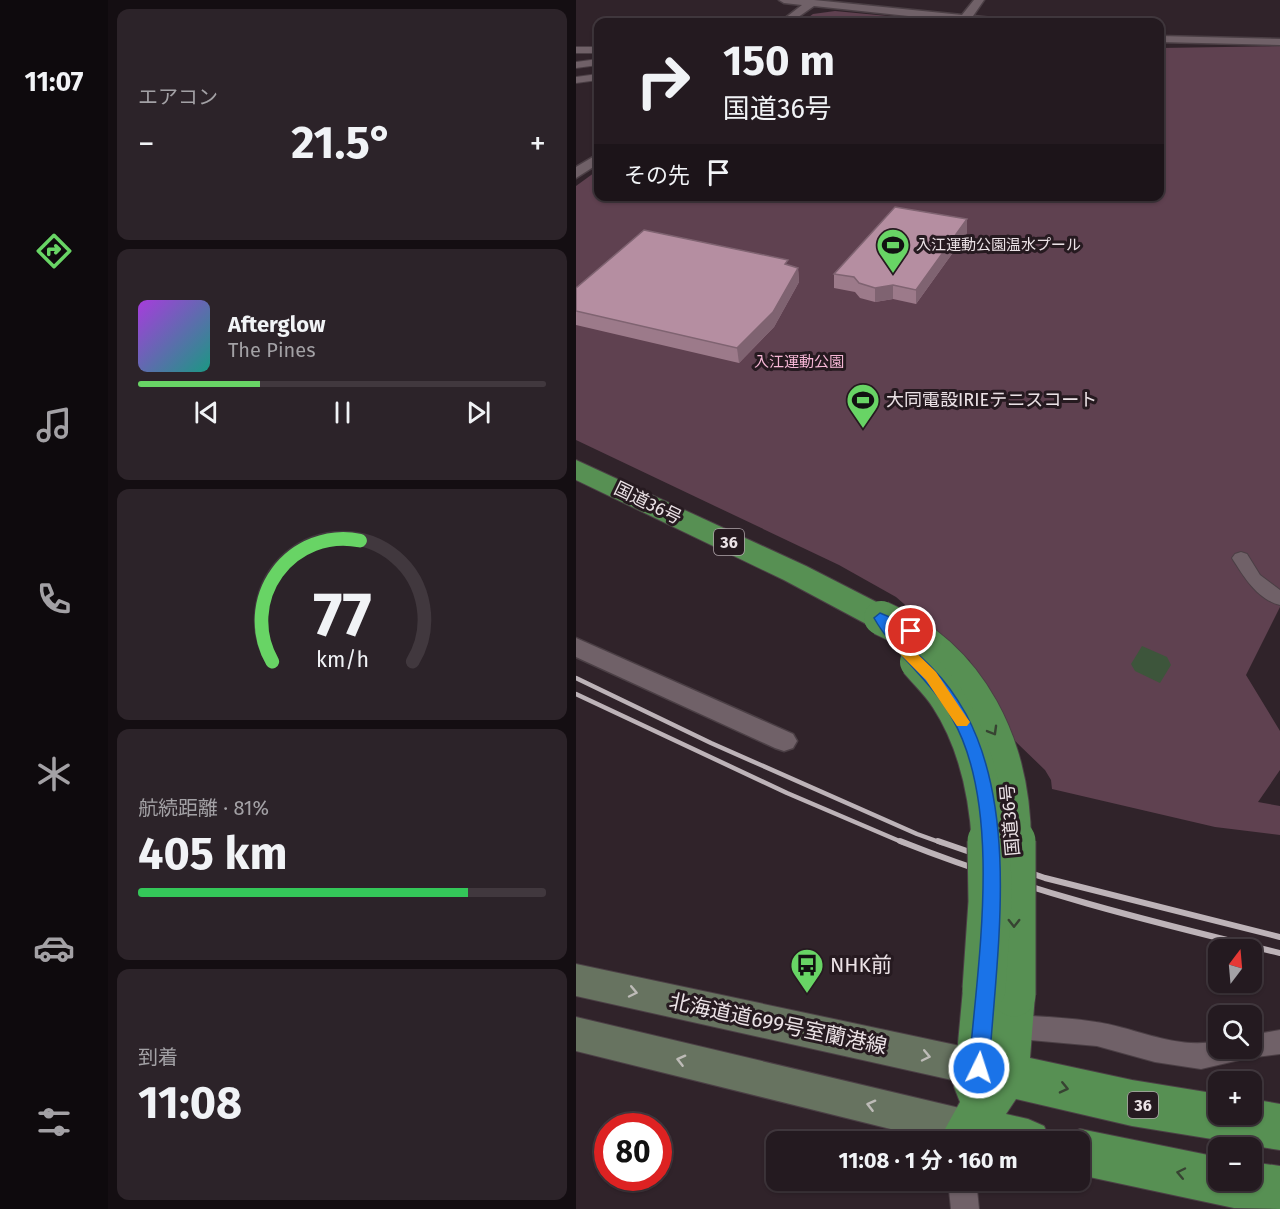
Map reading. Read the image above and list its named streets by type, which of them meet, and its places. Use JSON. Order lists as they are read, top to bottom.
{
  "streets": {
    "highway": ["国道36号", "36"],
    "main road": ["北海道道699号室蘭港線"]
  },
  "crossings": [
    ["国道36号", "36"],
    ["国道36号", "北海道道699号室蘭港線"],
    ["36", "北海道道699号室蘭港線"]
  ],
  "parks": ["入江運動公園"],
  "places": {
    "sports": ["入江運動公園温水プール", "大同電設IRIEテニスコート"],
    "bus stop": ["NHK前"]
  },
  "north": "top",
  "page": {
    "tabs": "11:07",
    "tile": [
      "エアコン",
      ["航続距離 · 81%", "405 km"],
      ["到着", "11:08"]
    ],
    "turn": ["150 m", "国道36号"],
    "heat": ["−", "21.5°", "+"],
    "then": "その先",
    "song": ["Afterglow", "The Pines"],
    "map_buttons": ["+", "−"],
    "limit": "80",
    "trip": "11:08 · 1 分 · 160 m",
    "gauge": ["77", "km/h"]
  }
}
